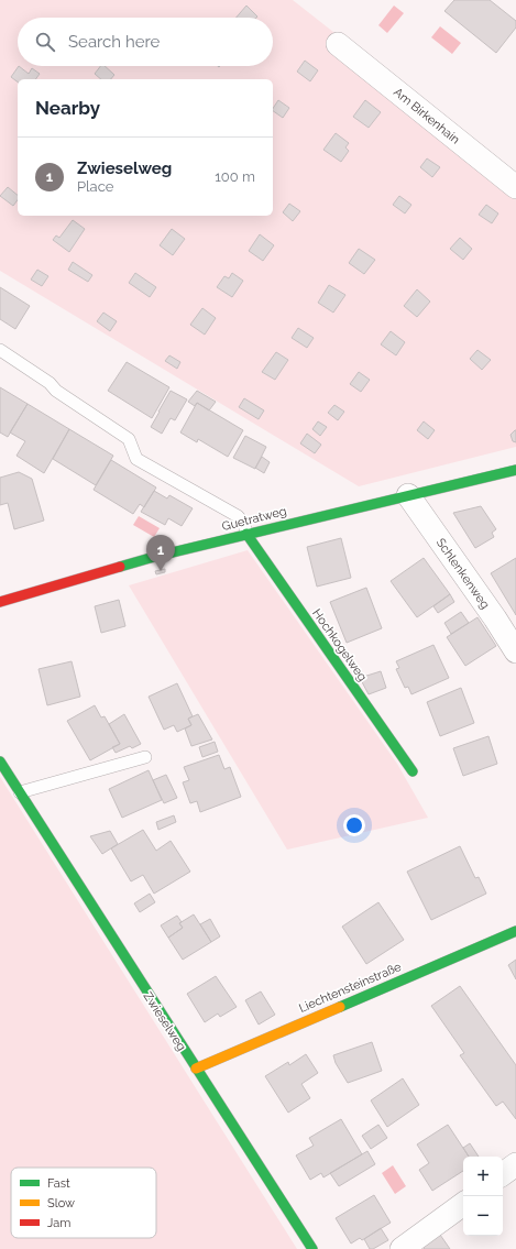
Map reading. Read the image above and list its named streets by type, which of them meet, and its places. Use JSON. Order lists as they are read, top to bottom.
{
  "streets": {
    "street": [
      "Am Birkenhain",
      "Guetratweg",
      "Schlenkenweg",
      "Hochkogelweg",
      "Liechtensteinstraße",
      "Zwieselweg"
    ]
  },
  "crossings": [
    ["Guetratweg", "Schlenkenweg"],
    ["Guetratweg", "Hochkogelweg"],
    ["Liechtensteinstraße", "Zwieselweg"]
  ],
  "legend": ["Fast", "Slow", "Jam"],
  "page": {
    "search": "Search here",
    "heading": "Nearby",
    "list": [
      {
        "mark": "1",
        "name": "Zwieselweg",
        "note": "Place",
        "value": "100 m"
      }
    ],
    "pins": "1",
    "map_buttons": ["+", "−"]
  }
}
